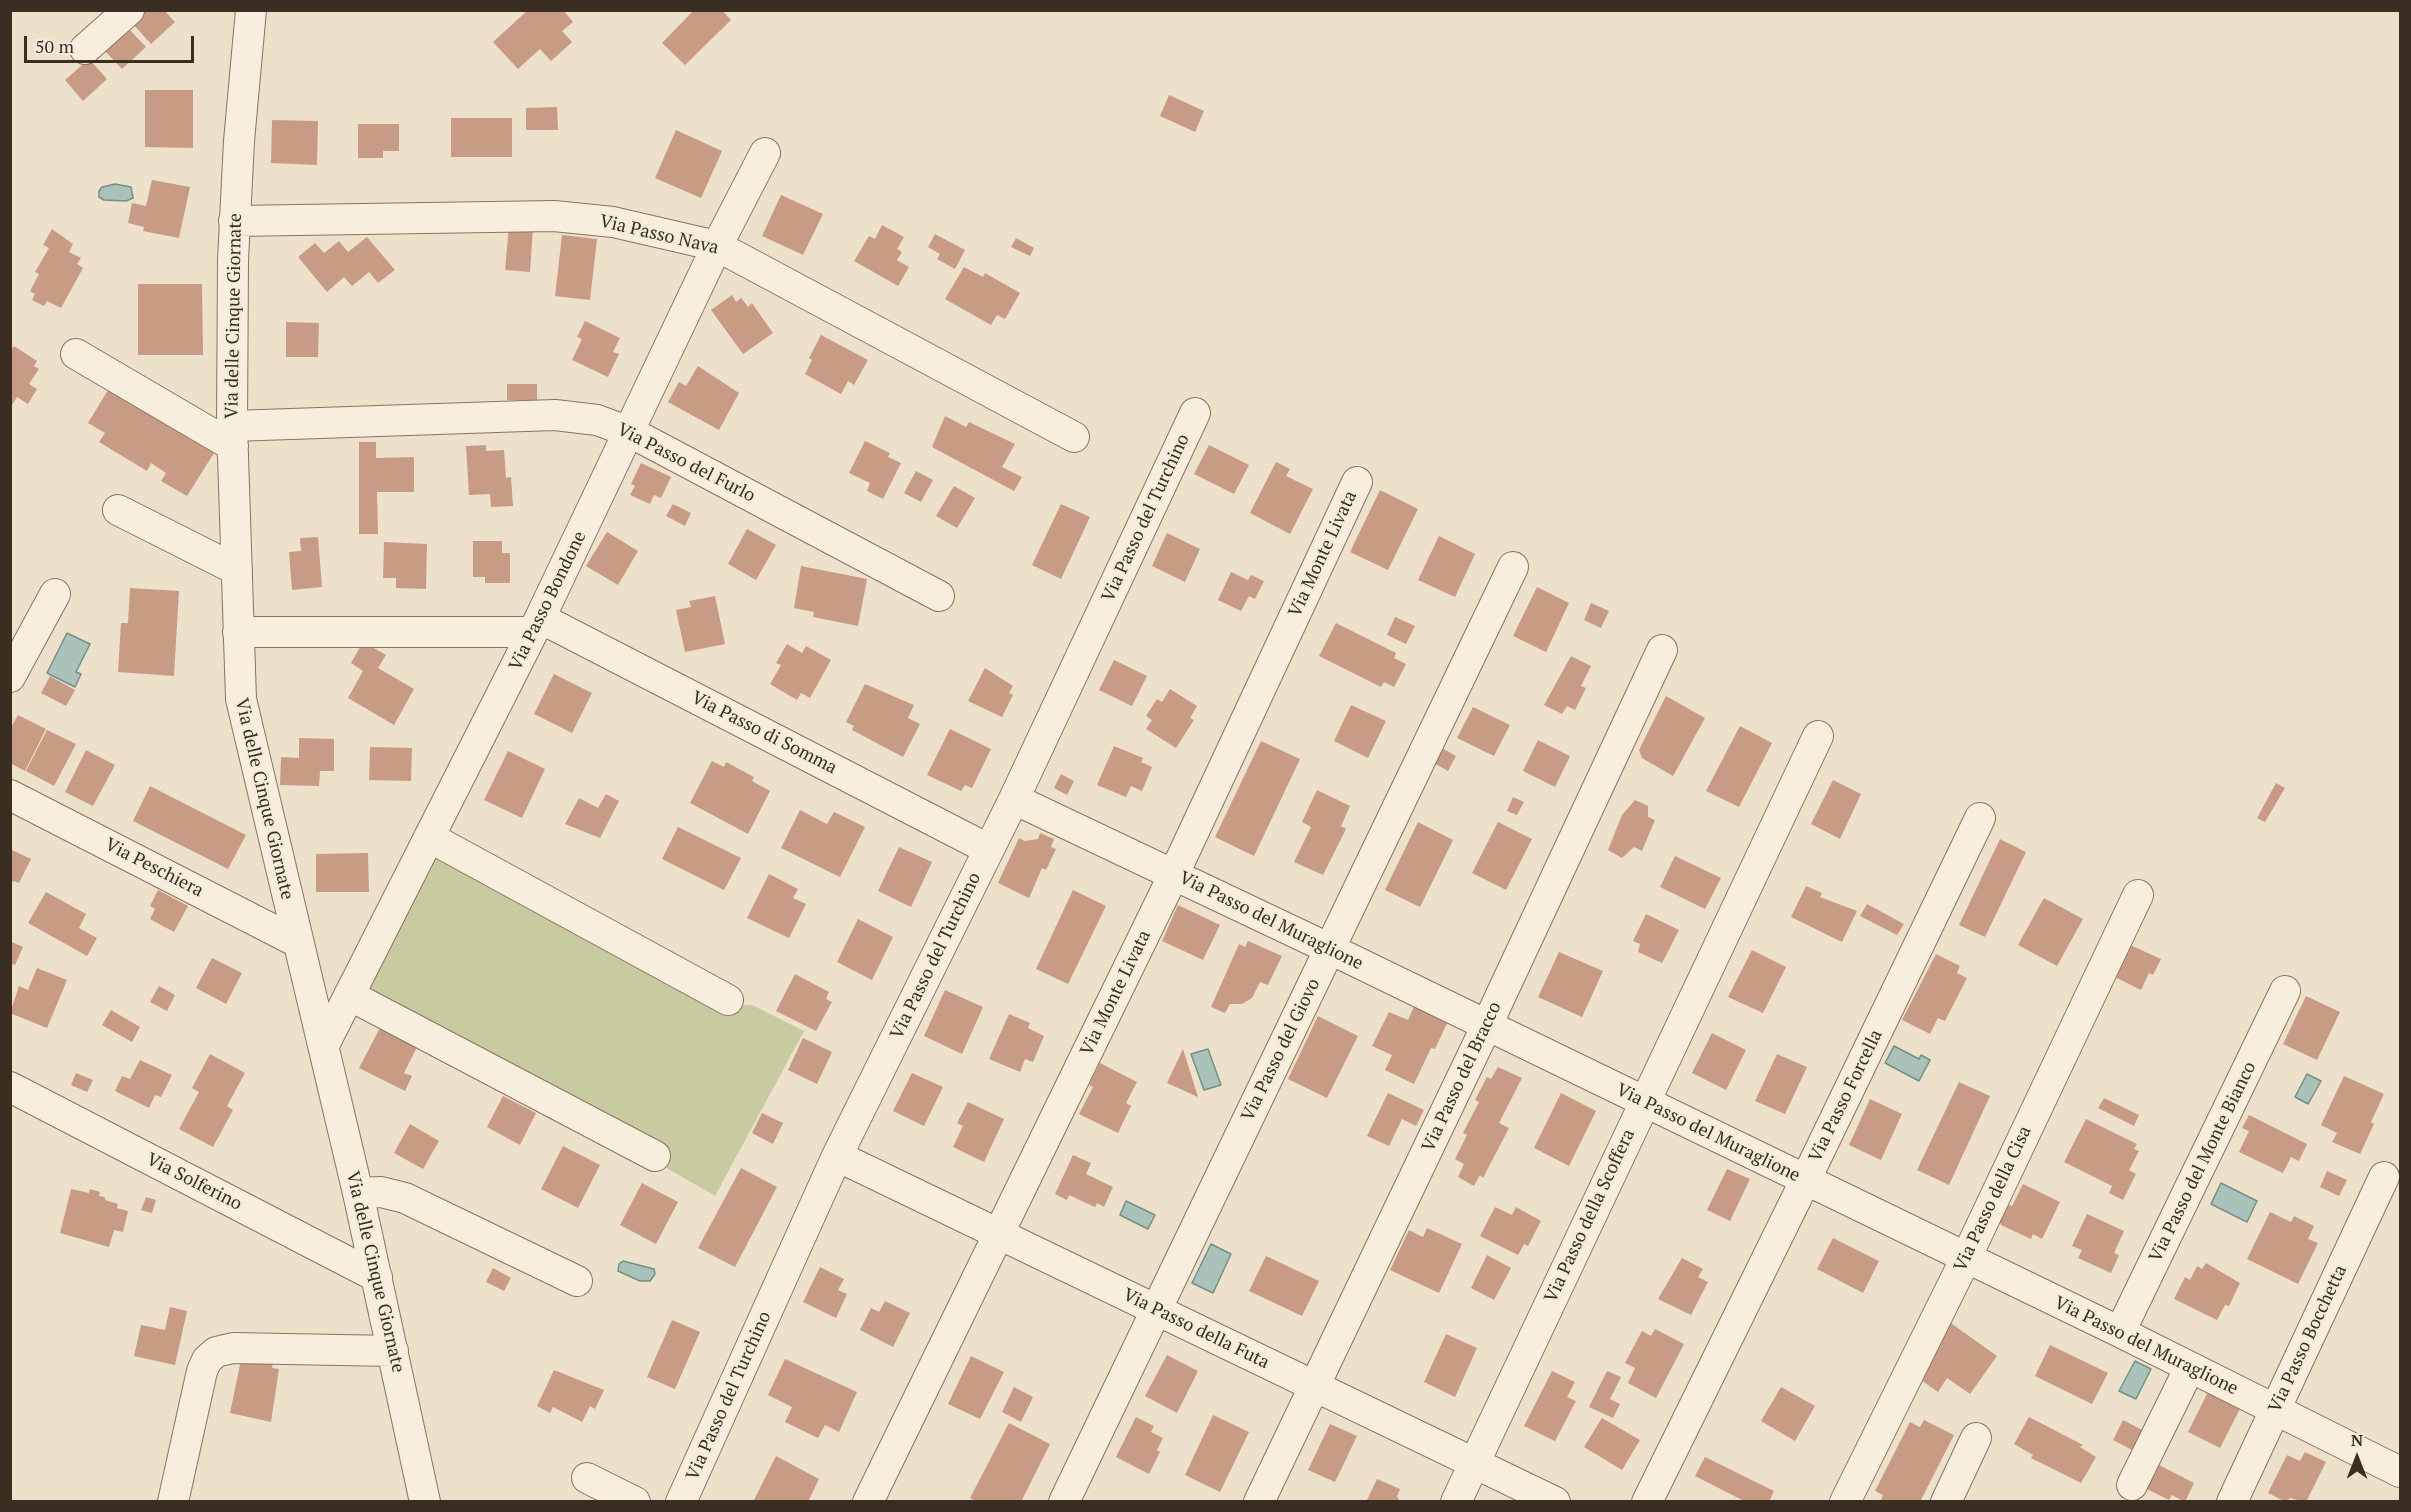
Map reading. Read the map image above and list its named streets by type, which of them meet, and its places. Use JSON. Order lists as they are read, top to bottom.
{
  "streets": {
    "street": [
      "Via Passo Nava",
      "Via delle Cinque Giornate",
      "Via Passo del Furlo",
      "Via Passo del Turchino",
      "Via Monte Livata",
      "Via Passo Bondone",
      "Via Passo di Somma",
      "Via Peschiera",
      "Via Passo del Muraglione",
      "Via Passo del Giovo",
      "Via Passo del Bracco",
      "Via Passo Forcella",
      "Via Passo del Monte Bianco",
      "Via Solferino",
      "Via Passo della Cisa",
      "Via Passo della Scoffera",
      "Via Passo della Futa",
      "Via Passo Bocchetta"
    ]
  },
  "crossings": [
    ["Via Passo Nava", "Via delle Cinque Giornate"],
    ["Via Passo Nava", "Via Passo Bondone"],
    ["Via delle Cinque Giornate", "Via Passo del Furlo"],
    ["Via delle Cinque Giornate", "Via Passo Bondone"],
    ["Via delle Cinque Giornate", "Via Passo di Somma"],
    ["Via delle Cinque Giornate", "Via Peschiera"],
    ["Via delle Cinque Giornate", "Via Solferino"],
    ["Via Passo del Furlo", "Via Passo Bondone"],
    ["Via Passo del Turchino", "Via Passo di Somma"],
    ["Via Passo del Turchino", "Via Passo del Muraglione"],
    ["Via Passo del Turchino", "Via Passo della Futa"],
    ["Via Monte Livata", "Via Passo del Muraglione"],
    ["Via Monte Livata", "Via Passo della Futa"],
    ["Via Passo Bondone", "Via Passo di Somma"],
    ["Via Passo del Muraglione", "Via Passo del Giovo"],
    ["Via Passo del Muraglione", "Via Passo del Bracco"],
    ["Via Passo del Muraglione", "Via Passo Forcella"],
    ["Via Passo del Muraglione", "Via Passo del Monte Bianco"],
    ["Via Passo del Muraglione", "Via Passo della Cisa"],
    ["Via Passo del Muraglione", "Via Passo della Scoffera"],
    ["Via Passo del Muraglione", "Via Passo Bocchetta"],
    ["Via Passo del Giovo", "Via Passo della Futa"],
    ["Via Passo del Bracco", "Via Passo della Futa"],
    ["Via Passo della Scoffera", "Via Passo della Futa"]
  ],
  "scale_bar": "50 m",
  "north": "top"
}
